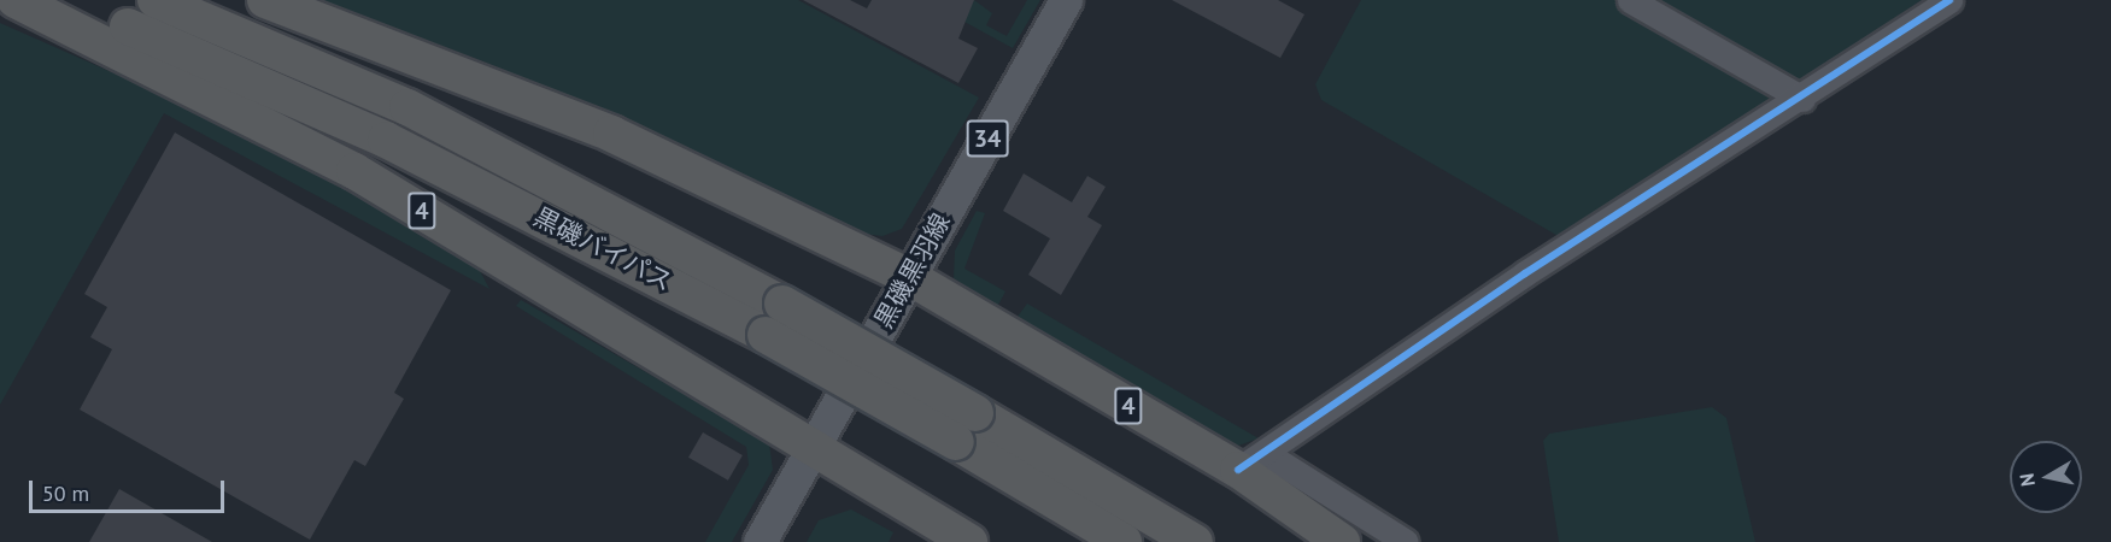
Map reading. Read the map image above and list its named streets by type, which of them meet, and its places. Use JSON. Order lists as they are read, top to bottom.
{
  "streets": {
    "highway": ["4", "黒磯バイパス"],
    "main road": ["34", "黒磯黒羽線"]
  },
  "crossings": [
    ["4", "黒磯黒羽線"]
  ],
  "scale_bar": "50 m",
  "north": "left"
}
